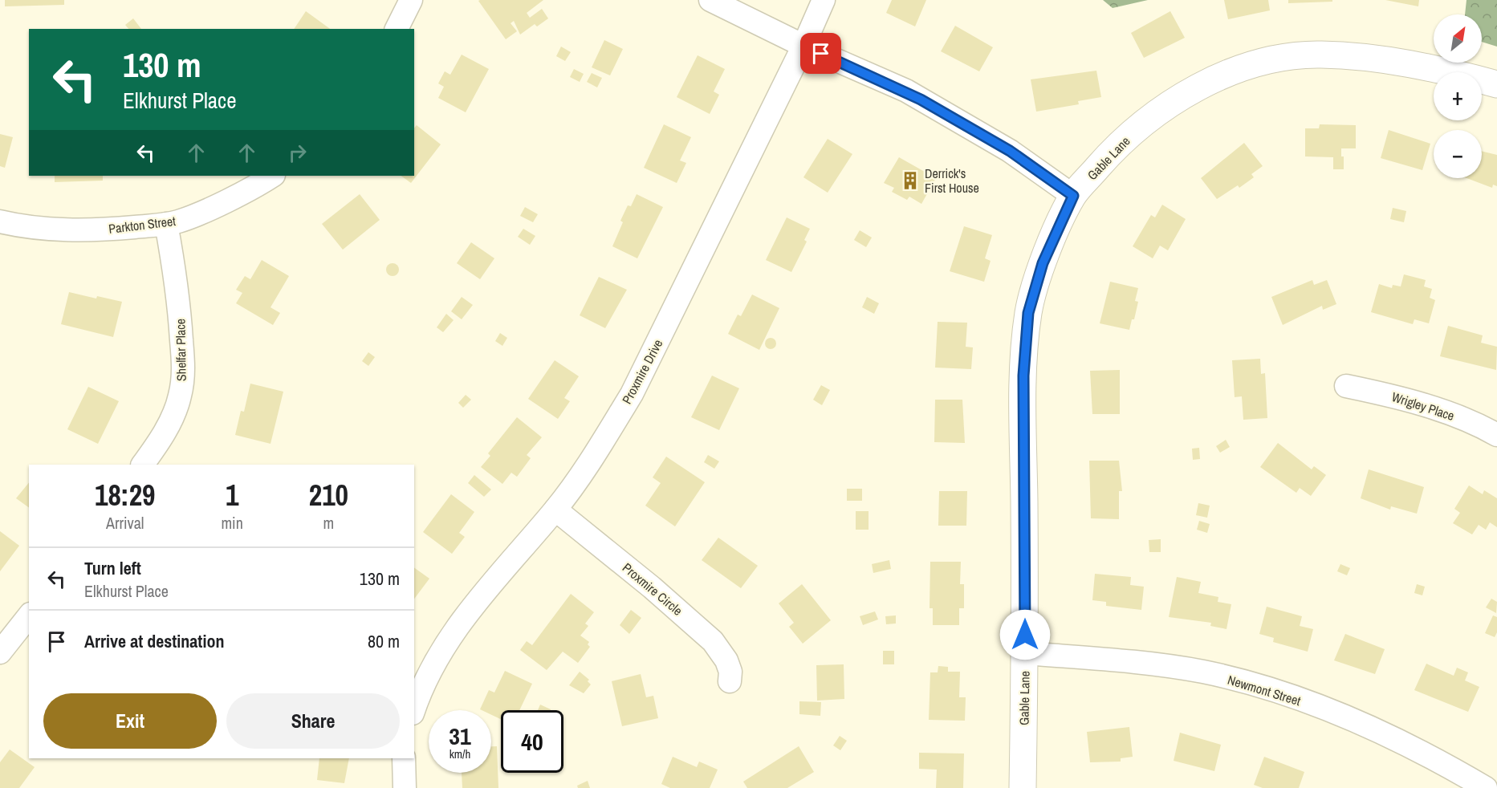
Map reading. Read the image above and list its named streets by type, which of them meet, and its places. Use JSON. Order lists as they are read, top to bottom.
{
  "streets": {
    "street": [
      "Gable Lane",
      "Parkton Street",
      "Shelfar Place",
      "Proxmire Drive",
      "Wrigley Place",
      "Proxmire Circle",
      "Newmont Street"
    ]
  },
  "crossings": [
    ["Gable Lane", "Newmont Street"],
    ["Parkton Street", "Shelfar Place"],
    ["Proxmire Drive", "Proxmire Circle"]
  ],
  "places": {
    "building": ["Derrick's First House"]
  },
  "north": "top right",
  "page": {
    "map_buttons": ["+", "−"],
    "turn": ["130 m", "Elkhurst Place"],
    "eta": [
      "18:29",
      "Arrival",
      "1",
      "min",
      "210",
      "m"
    ],
    "list": [
      {
        "name": "Turn left",
        "note": "Elkhurst Place",
        "value": "130 m"
      },
      {
        "name": "Arrive at destination",
        "value": "80 m"
      }
    ],
    "buttons": ["Exit", "Share"],
    "speed": "31 km/h",
    "limit": "40"
  }
}
